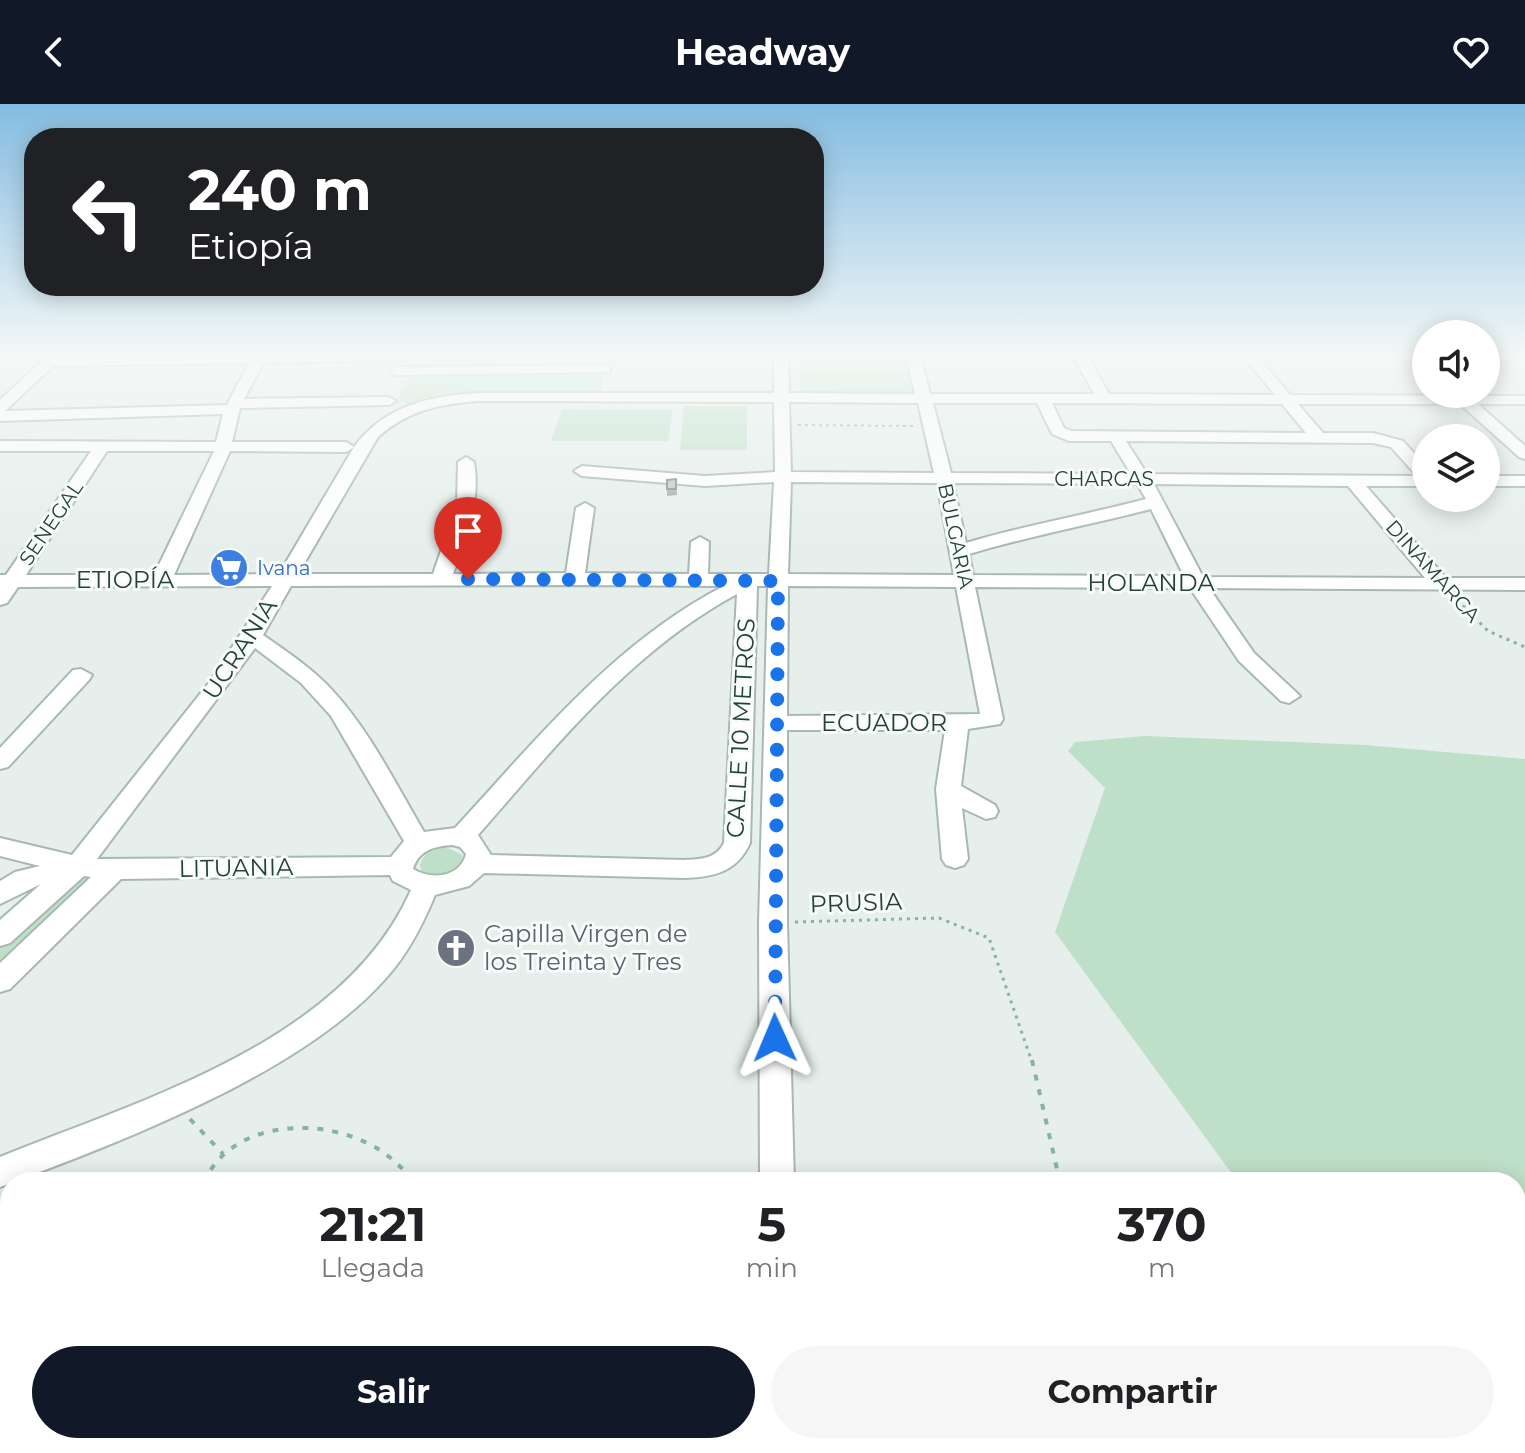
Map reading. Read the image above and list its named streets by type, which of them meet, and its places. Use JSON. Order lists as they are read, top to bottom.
{
  "streets": {
    "street": [
      "CHARCAS",
      "SENEGAL",
      "BULGARIA",
      "DINAMARCA",
      "ETIOPÍA",
      "HOLANDA",
      "UCRANIA",
      "ECUADOR",
      "CALLE 10 METROS",
      "LITUANIA"
    ],
    "path": ["PRUSIA"]
  },
  "crossings": [
    ["CHARCAS", "BULGARIA"],
    ["CHARCAS", "DINAMARCA"],
    ["SENEGAL", "ETIOPÍA"],
    ["BULGARIA", "HOLANDA"],
    ["BULGARIA", "ECUADOR"],
    ["DINAMARCA", "HOLANDA"],
    ["ETIOPÍA", "HOLANDA"],
    ["ETIOPÍA", "UCRANIA"],
    ["ETIOPÍA", "CALLE 10 METROS"],
    ["UCRANIA", "LITUANIA"],
    ["CALLE 10 METROS", "LITUANIA"]
  ],
  "places": {
    "supermarket": ["Ivana"],
    "church": ["Capilla Virgen de los Treinta y Tres"]
  },
  "page": {
    "header": "Headway",
    "turn": ["240 m", "Etiopía"],
    "eta": [
      "21:21",
      "Llegada",
      "5",
      "min",
      "370",
      "m"
    ],
    "buttons": ["Salir", "Compartir"]
  }
}
